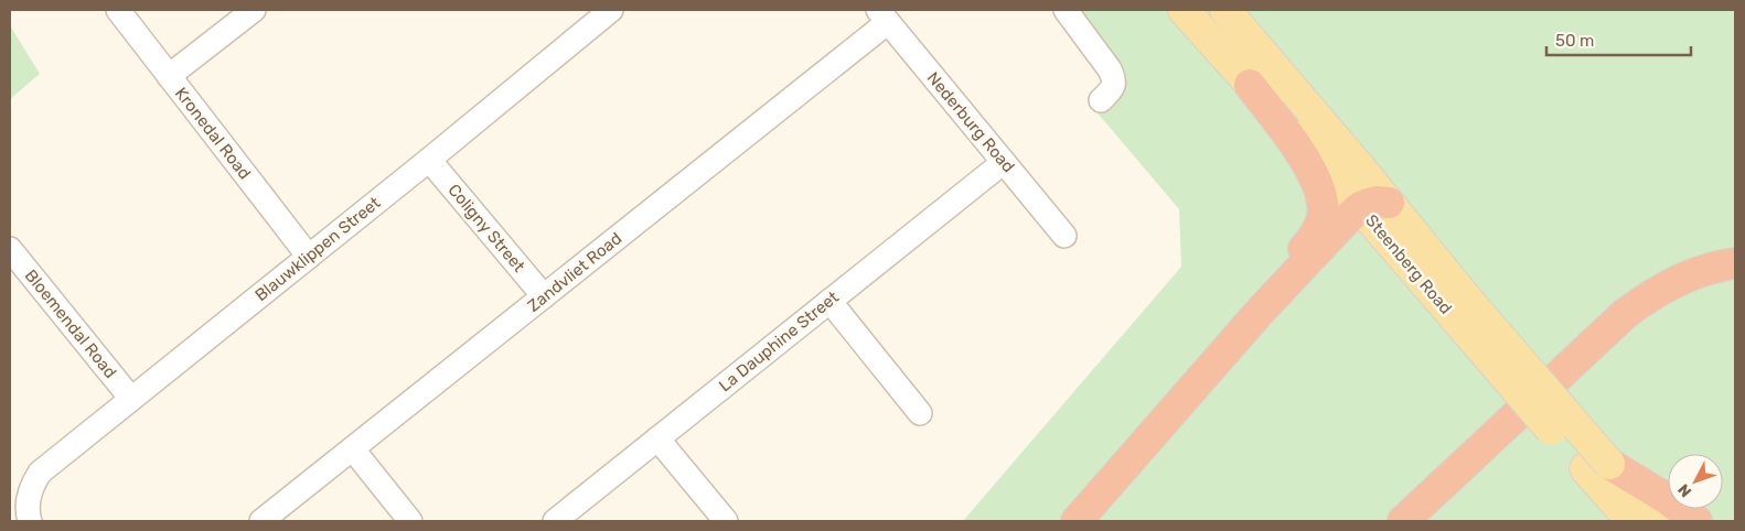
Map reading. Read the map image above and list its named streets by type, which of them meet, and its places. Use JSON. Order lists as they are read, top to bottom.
{
  "streets": {
    "main road": ["Steenberg Road"],
    "street": [
      "Nederburg Road",
      "Kronedal Road",
      "Coligny Street",
      "Blauwklippen Street",
      "Zandvliet Road",
      "Bloemendal Road",
      "La Dauphine Street"
    ]
  },
  "crossings": [
    ["Nederburg Road", "Zandvliet Road"],
    ["Nederburg Road", "La Dauphine Street"],
    ["Kronedal Road", "Blauwklippen Street"],
    ["Coligny Street", "Blauwklippen Street"],
    ["Coligny Street", "Zandvliet Road"],
    ["Blauwklippen Street", "Bloemendal Road"]
  ],
  "scale_bar": "50 m",
  "north": "bottom left"
}
